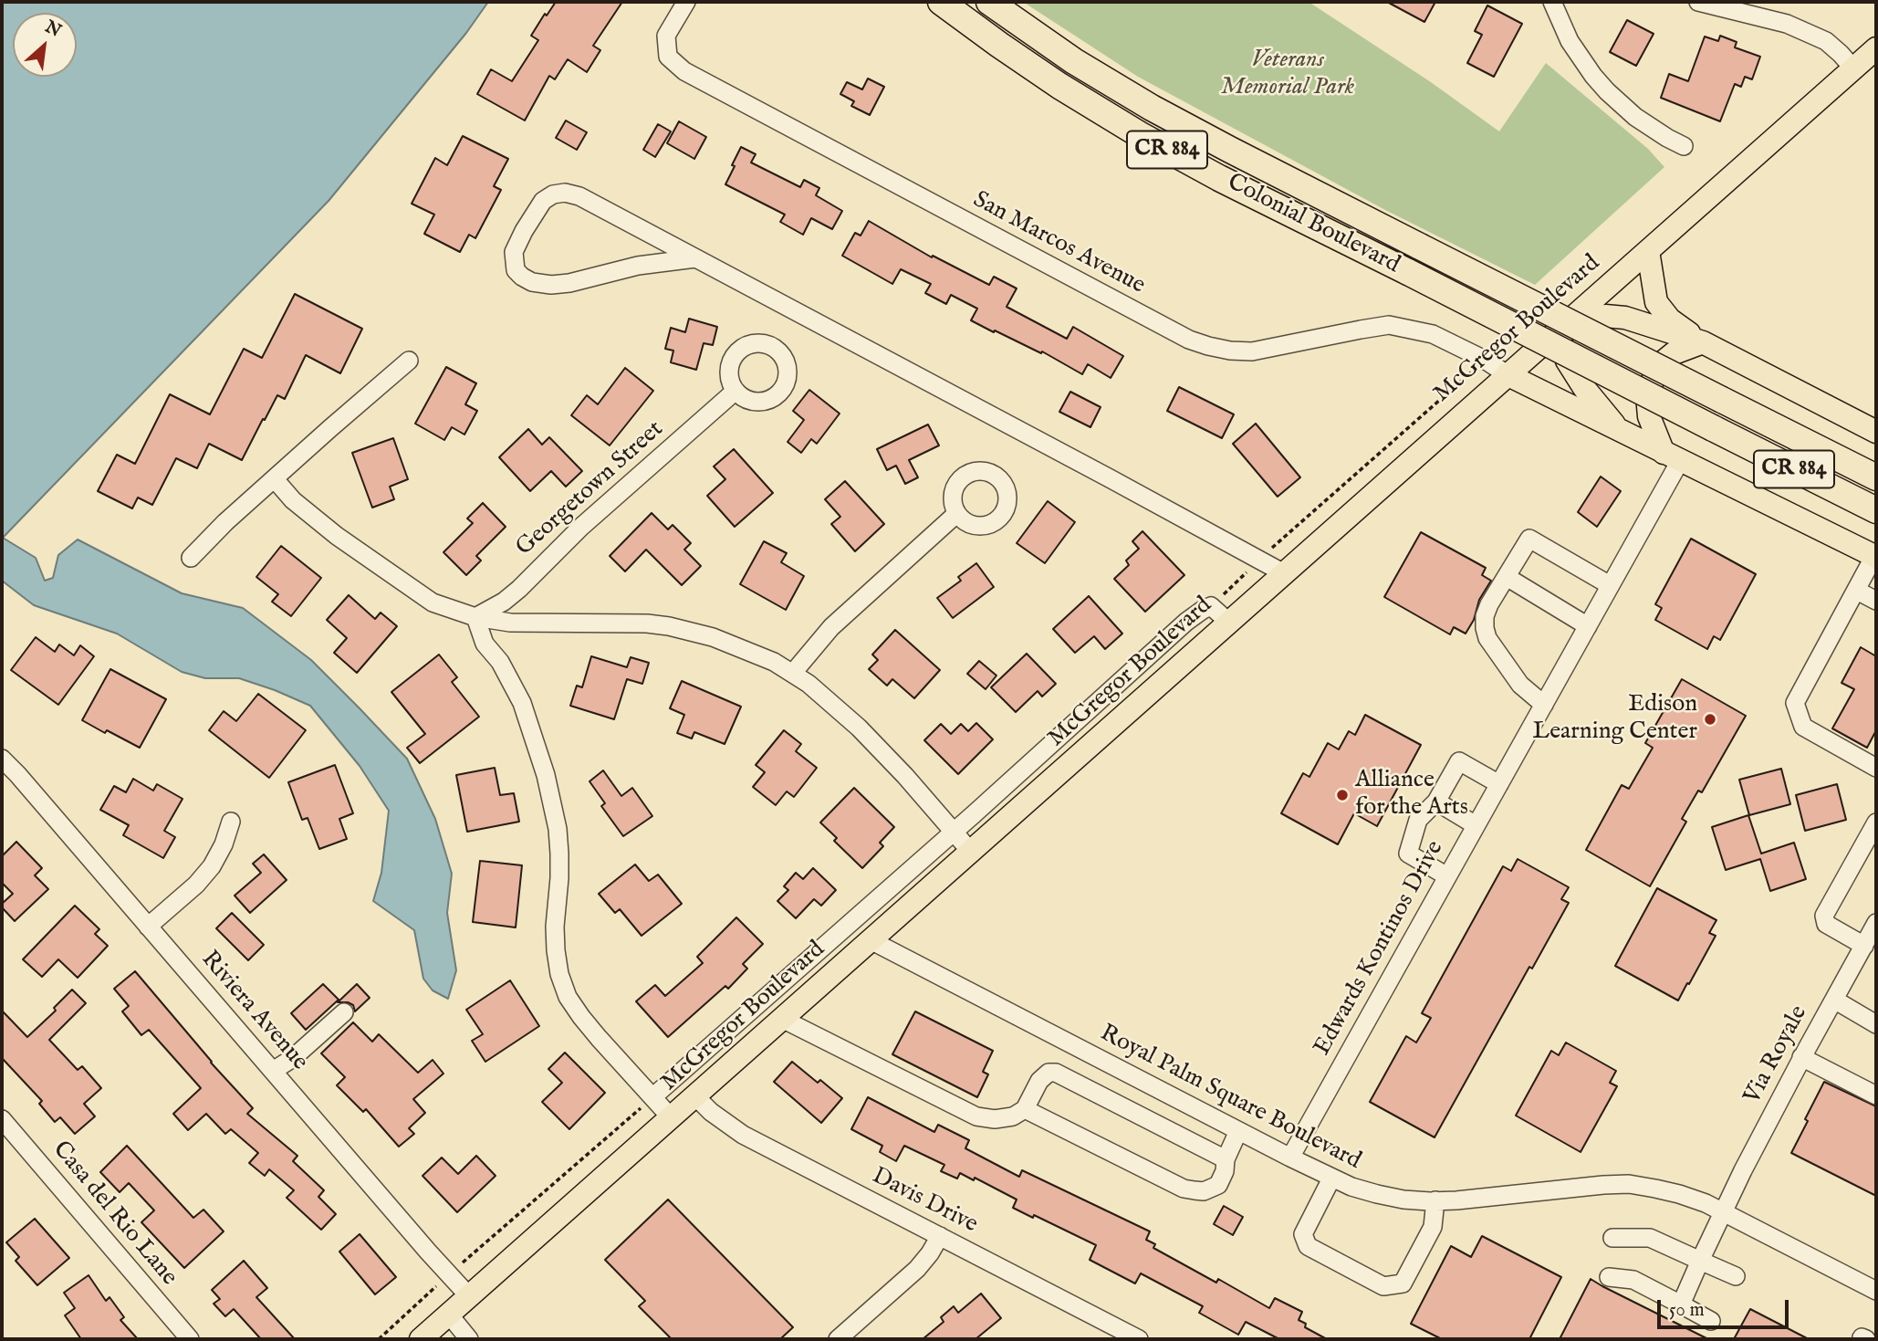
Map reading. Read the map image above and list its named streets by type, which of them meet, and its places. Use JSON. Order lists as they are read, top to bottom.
{
  "streets": {
    "highway": ["CR 884", "Colonial Boulevard"],
    "main road": ["McGregor Boulevard"],
    "street": [
      "San Marcos Avenue",
      "Georgetown Street",
      "Edwards Kontinos Drive",
      "Riviera Avenue",
      "Via Royale",
      "Royal Palm Square Boulevard",
      "Davis Drive",
      "Casa del Rio Lane"
    ]
  },
  "crossings": [
    ["San Marcos Avenue", "McGregor Boulevard"],
    ["McGregor Boulevard", "Riviera Avenue"],
    ["McGregor Boulevard", "Royal Palm Square Boulevard"],
    ["McGregor Boulevard", "Davis Drive"],
    ["Edwards Kontinos Drive", "Royal Palm Square Boulevard"],
    ["Via Royale", "Royal Palm Square Boulevard"]
  ],
  "parks": ["Veterans Memorial Park"],
  "places": ["Edison Learning Center", "Alliance for the Arts"],
  "scale_bar": "50 m",
  "north": "top right"
}
